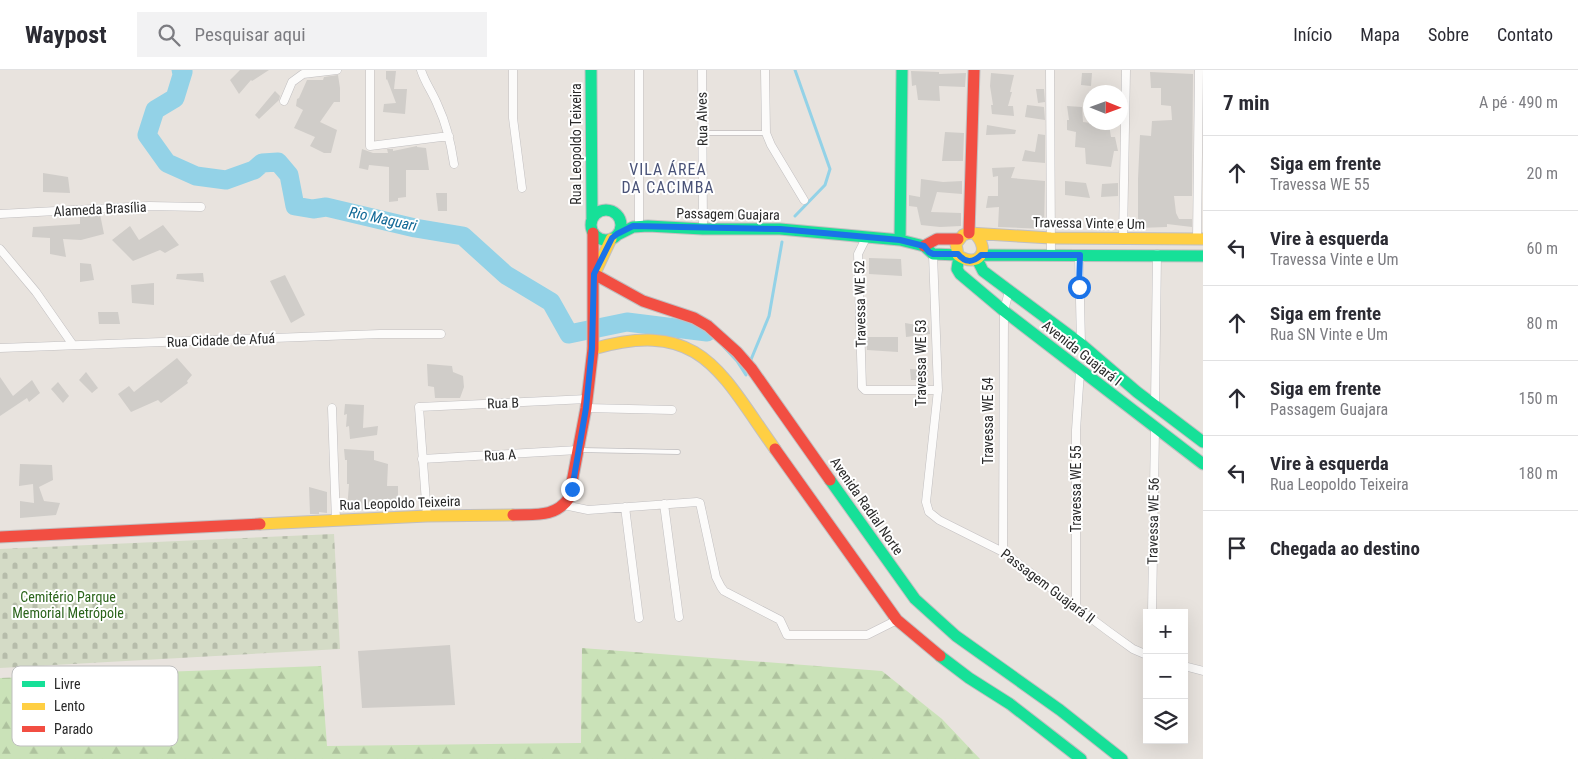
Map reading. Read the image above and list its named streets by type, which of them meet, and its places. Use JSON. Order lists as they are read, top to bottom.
{
  "streets": {
    "main road": [
      "Rua Leopoldo Teixeira",
      "Passagem Guajara",
      "Travessa Vinte e Um",
      "Avenida Guajará I",
      "Avenida Radial Norte"
    ],
    "street": [
      "Rua Alves",
      "Alameda Brasília",
      "Travessa WE 52",
      "Rua Cidade de Afuá",
      "Travessa WE 53",
      "Rua B",
      "Travessa WE 54",
      "Rua A",
      "Travessa WE 55",
      "Travessa WE 56",
      "Passagem Guajará II"
    ]
  },
  "crossings": [
    ["Rua Alves", "Passagem Guajara"],
    ["Rua Leopoldo Teixeira", "Passagem Guajara"],
    ["Passagem Guajara", "Travessa WE 52"],
    ["Travessa Vinte e Um", "Avenida Guajará I"],
    ["Travessa WE 52", "Travessa WE 53"],
    ["Avenida Guajará I", "Travessa WE 54"],
    ["Avenida Guajará I", "Travessa WE 55"],
    ["Avenida Guajará I", "Travessa WE 56"],
    ["Travessa WE 53", "Passagem Guajará II"],
    ["Rua B", "Rua A"],
    ["Travessa WE 54", "Passagem Guajará II"],
    ["Travessa WE 55", "Passagem Guajará II"]
  ],
  "districts": ["VILA ÁREA DA CACIMBA"],
  "water": ["Rio Maguari"],
  "parks": ["Cemitério Parque Memorial Metrópole"],
  "legend": ["Livre", "Lento", "Parado"],
  "north": "right",
  "page": {
    "header": "Waypost",
    "search": "Pesquisar aqui",
    "nav": [
      "Início",
      "Mapa",
      "Sobre",
      "Contato"
    ],
    "heading": ["7 min", "A pé · 490 m"],
    "list": [
      ["Siga em frente", "Travessa WE 55", "20 m"],
      ["Vire à esquerda", "Travessa Vinte e Um", "60 m"],
      ["Siga em frente", "Rua SN Vinte e Um", "80 m"],
      ["Siga em frente", "Passagem Guajara", "150 m"],
      ["Vire à esquerda", "Rua Leopoldo Teixeira", "180 m"],
      "Chegada ao destino"
    ],
    "map_buttons": ["+", "−"]
  }
}
